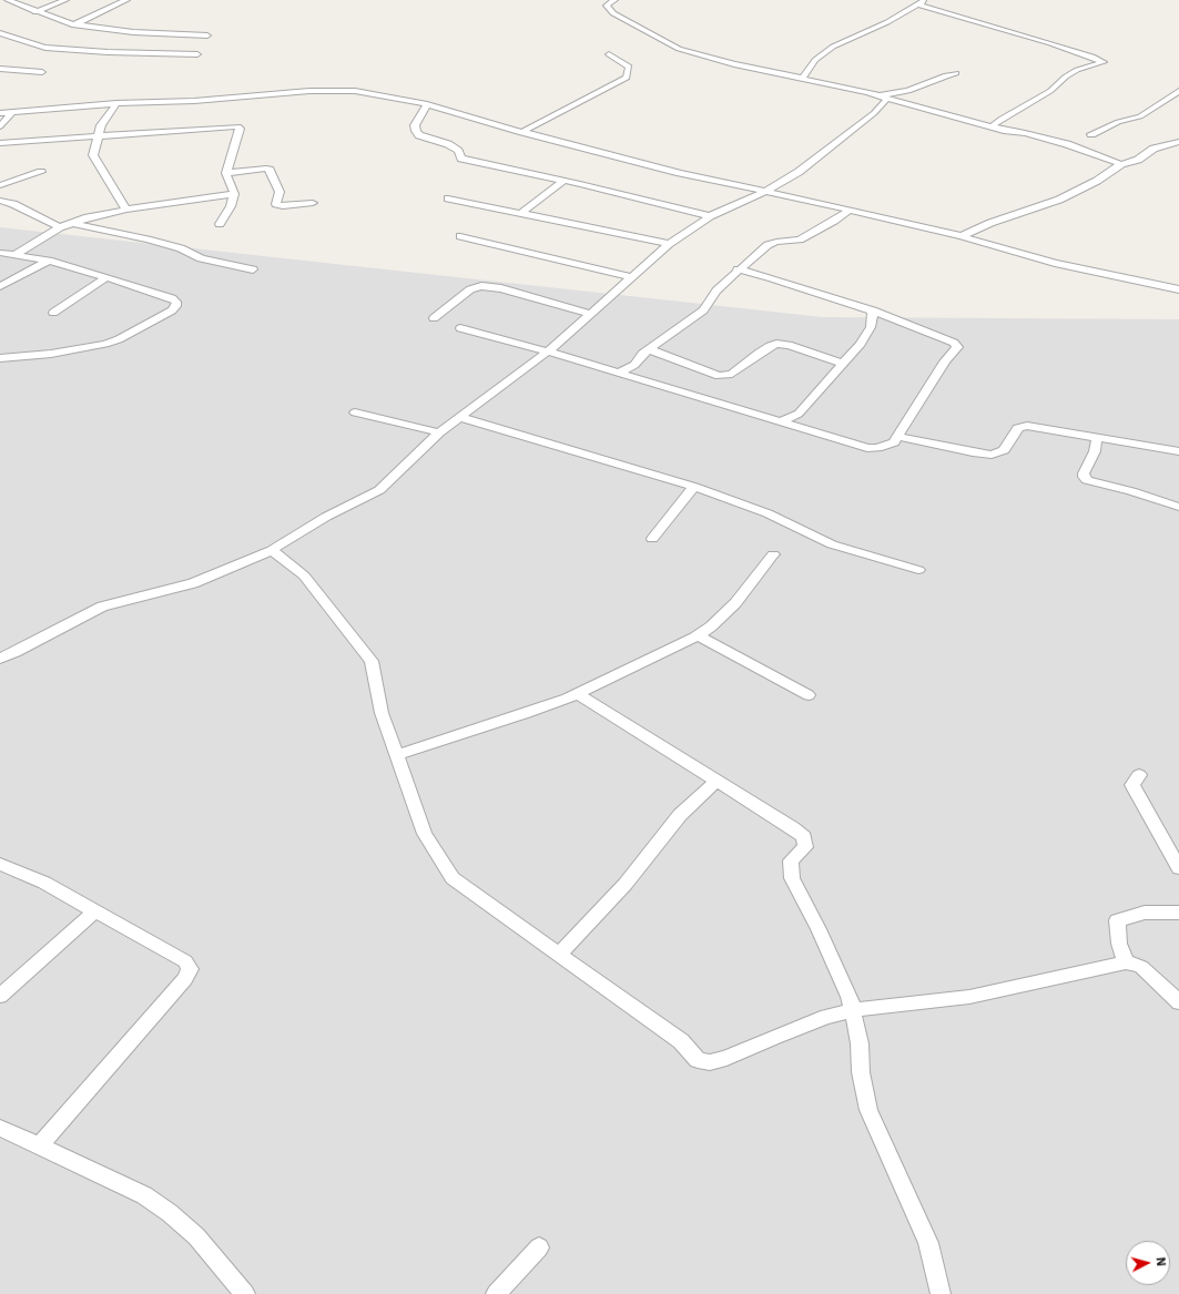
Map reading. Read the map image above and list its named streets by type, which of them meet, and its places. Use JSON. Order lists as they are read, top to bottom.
{
  "north": "right"
}
